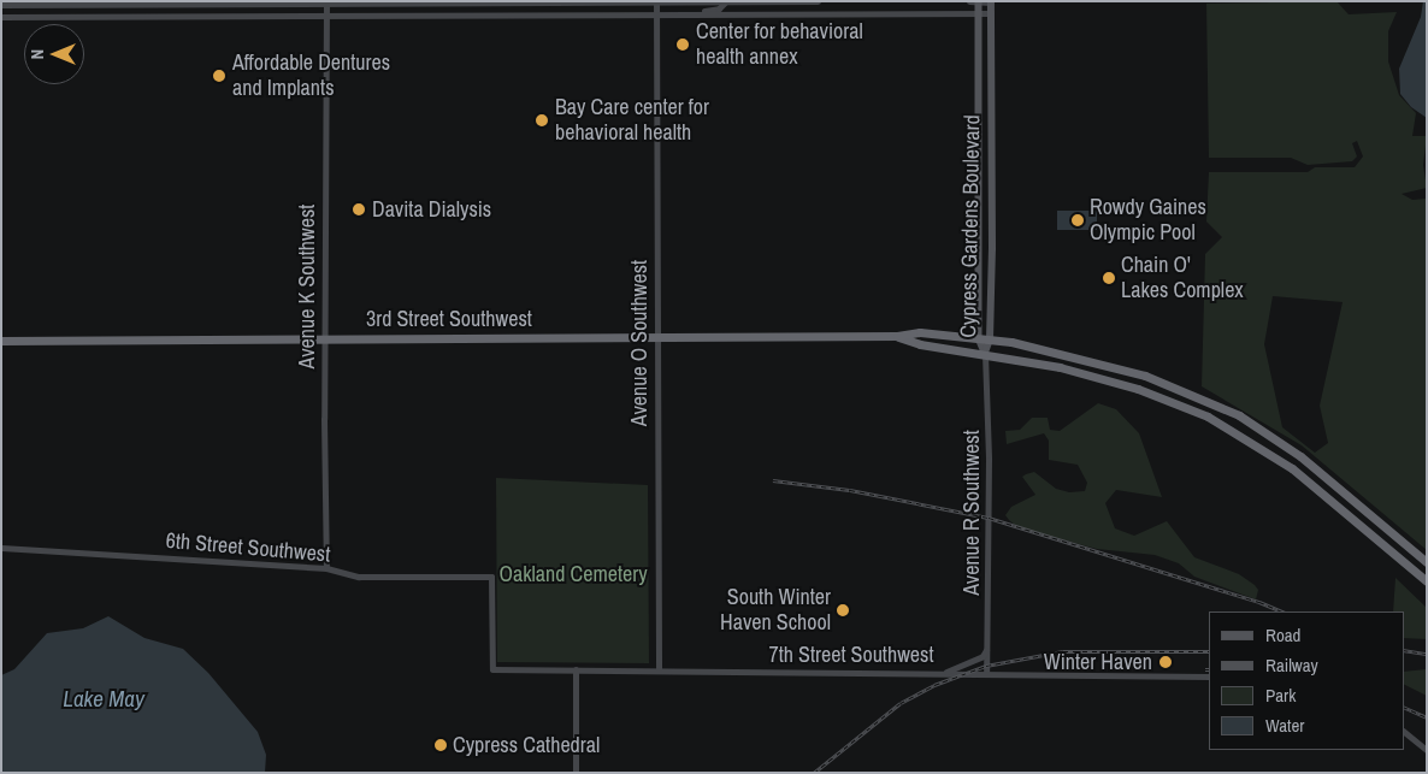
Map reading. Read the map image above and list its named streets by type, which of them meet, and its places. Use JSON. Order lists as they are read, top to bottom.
{
  "streets": {
    "highway": ["3rd Street Southwest"],
    "main road": ["Cypress Gardens Boulevard"],
    "street": [
      "Avenue K Southwest",
      "Avenue O Southwest",
      "Avenue R Southwest",
      "6th Street Southwest",
      "7th Street Southwest"
    ]
  },
  "crossings": [
    ["Cypress Gardens Boulevard", "3rd Street Southwest"],
    ["Cypress Gardens Boulevard", "Avenue R Southwest"],
    ["Avenue K Southwest", "3rd Street Southwest"],
    ["Avenue K Southwest", "6th Street Southwest"],
    ["3rd Street Southwest", "Avenue O Southwest"],
    ["3rd Street Southwest", "Avenue R Southwest"],
    ["Avenue O Southwest", "7th Street Southwest"],
    ["Avenue R Southwest", "7th Street Southwest"],
    ["6th Street Southwest", "7th Street Southwest"]
  ],
  "water": ["Lake May"],
  "parks": ["Oakland Cemetery"],
  "places": [
    "Center for behavioral health annex",
    "Affordable Dentures and Implants",
    "Bay Care center for behavioral health",
    "Davita Dialysis",
    "Rowdy Gaines Olympic Pool",
    "Chain O' Lakes Complex",
    "South Winter Haven School",
    "Winter Haven",
    "Cypress Cathedral"
  ],
  "legend": [
    "Road",
    "Railway",
    "Park",
    "Water"
  ],
  "north": "left"
}
